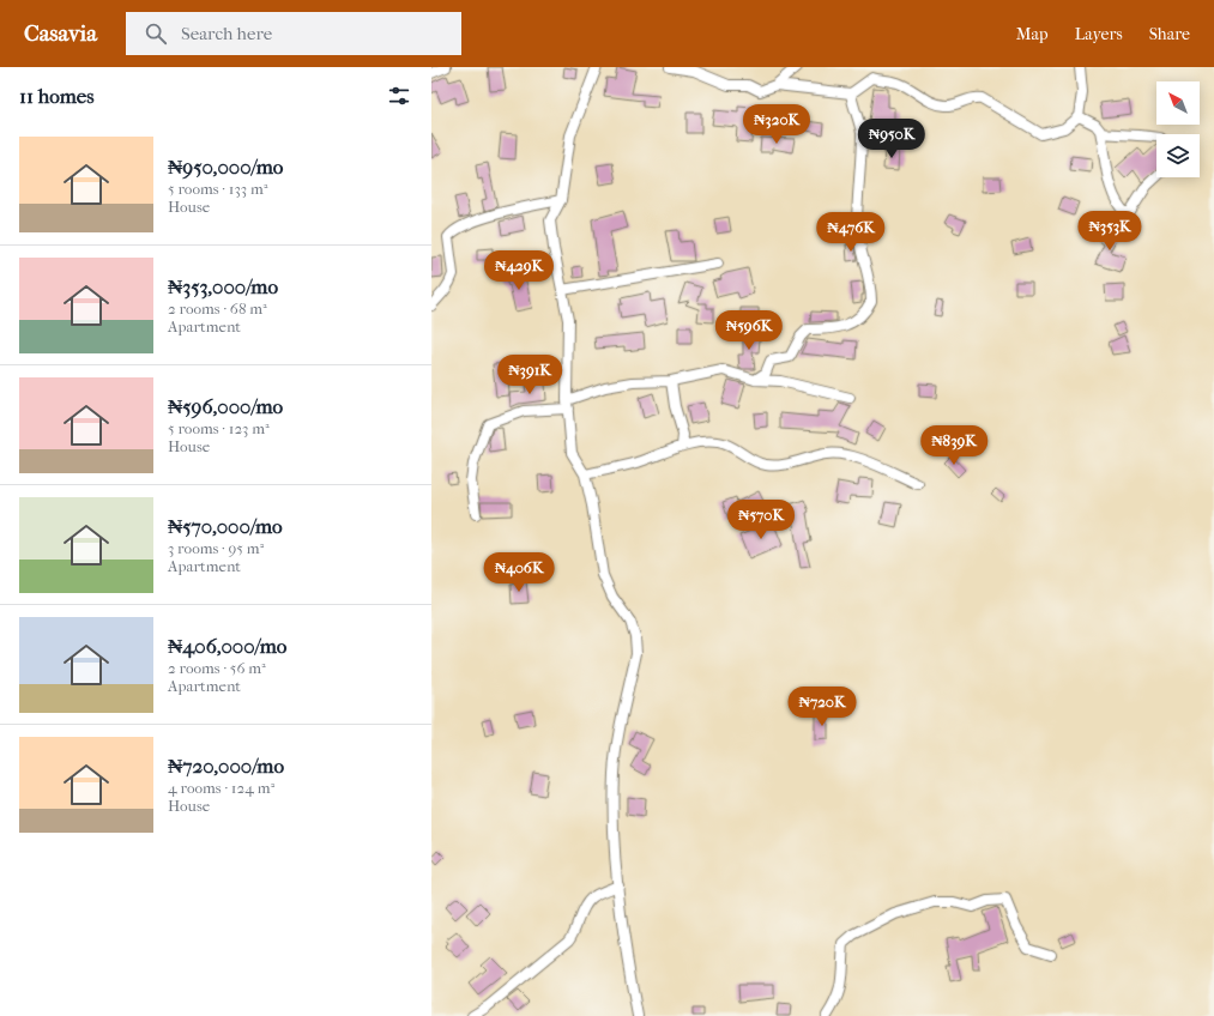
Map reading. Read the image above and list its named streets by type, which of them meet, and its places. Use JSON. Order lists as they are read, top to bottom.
{
  "north": "top left",
  "page": {
    "header": "Casavia",
    "search": "Search here",
    "nav": ["Map", "Layers", "Share"],
    "heading": "11 homes",
    "price": [
      "₦320K",
      "₦950K",
      "₦353K",
      "₦476K",
      "₦429K",
      "₦596K",
      "₦391K",
      "₦839K",
      "₦570K",
      "₦406K",
      "₦720K"
    ],
    "list": [
      {
        "name": "₦950,000/mo",
        "note": "5 rooms · 133 m² · House"
      },
      {
        "name": "₦353,000/mo",
        "note": "2 rooms · 68 m² · Apartment"
      },
      {
        "name": "₦596,000/mo",
        "note": "5 rooms · 123 m² · House"
      },
      {
        "name": "₦570,000/mo",
        "note": "3 rooms · 95 m² · Apartment"
      },
      {
        "name": "₦406,000/mo",
        "note": "2 rooms · 56 m² · Apartment"
      },
      {
        "name": "₦720,000/mo",
        "note": "4 rooms · 124 m² · House"
      }
    ]
  }
}
